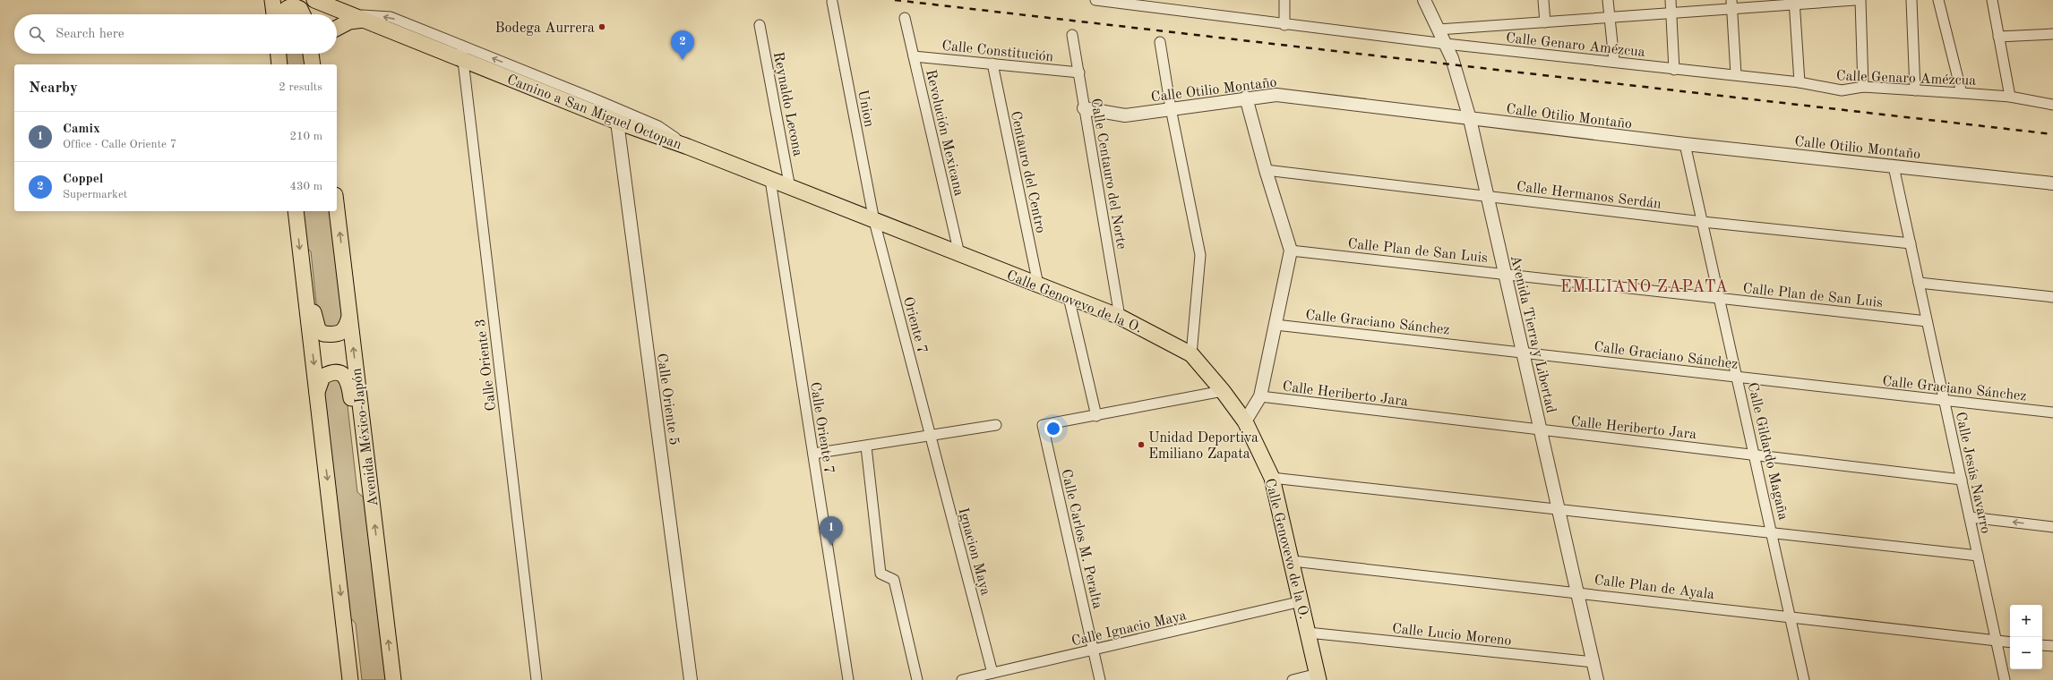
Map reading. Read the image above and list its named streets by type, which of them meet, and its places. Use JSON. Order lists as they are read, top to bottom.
{
  "streets": {
    "main road": ["Camino a San Miguel Octopan", "Calle Genovevo de la O.", "Avenida México-Japón"],
    "street": [
      "Calle Genaro Amézcua",
      "Calle Constitución",
      "Calle Otilio Montaño",
      "Reynaldo Lecona",
      "Union",
      "Revolución Mexicana",
      "Centauro del Centro",
      "Calle Centauro del Norte",
      "Calle Hermanos Serdán",
      "Calle Plan de San Luis",
      "Calle Graciano Sánchez",
      "Oriente 7",
      "Avenida Tierra y Libertad",
      "Calle Oriente 3",
      "Calle Heriberto Jara",
      "Calle Oriente 5",
      "Calle Oriente 7",
      "Calle Gildardo Magaña",
      "Calle Jesús Navarro",
      "Calle Carlos M. Peralta",
      "Ignacion Maya",
      "Calle Plan de Ayala",
      "Calle Ignacio Maya",
      "Calle Lucio Moreno"
    ]
  },
  "crossings": [
    ["Calle Genaro Amézcua", "Avenida Tierra y Libertad"],
    ["Calle Constitución", "Revolución Mexicana"],
    ["Calle Constitución", "Centauro del Centro"],
    ["Calle Constitución", "Calle Centauro del Norte"],
    ["Calle Otilio Montaño", "Calle Centauro del Norte"],
    ["Calle Otilio Montaño", "Avenida Tierra y Libertad"],
    ["Calle Otilio Montaño", "Calle Gildardo Magaña"],
    ["Calle Otilio Montaño", "Calle Jesús Navarro"],
    ["Reynaldo Lecona", "Camino a San Miguel Octopan"],
    ["Union", "Camino a San Miguel Octopan"],
    ["Union", "Calle Genovevo de la O."],
    ["Union", "Oriente 7"],
    ["Camino a San Miguel Octopan", "Calle Genovevo de la O."],
    ["Camino a San Miguel Octopan", "Oriente 7"],
    ["Camino a San Miguel Octopan", "Calle Oriente 3"],
    ["Camino a San Miguel Octopan", "Calle Oriente 5"],
    ["Camino a San Miguel Octopan", "Calle Oriente 7"],
    ["Revolución Mexicana", "Calle Genovevo de la O."],
    ["Centauro del Centro", "Calle Genovevo de la O."],
    ["Calle Centauro del Norte", "Calle Genovevo de la O."],
    ["Calle Hermanos Serdán", "Avenida Tierra y Libertad"],
    ["Calle Hermanos Serdán", "Calle Gildardo Magaña"],
    ["Calle Hermanos Serdán", "Calle Jesús Navarro"],
    ["Calle Plan de San Luis", "Avenida Tierra y Libertad"],
    ["Calle Plan de San Luis", "Calle Gildardo Magaña"],
    ["Calle Plan de San Luis", "Calle Jesús Navarro"],
    ["Calle Genovevo de la O.", "Oriente 7"],
    ["Calle Genovevo de la O.", "Calle Plan de Ayala"],
    ["Calle Genovevo de la O.", "Calle Ignacio Maya"],
    ["Calle Genovevo de la O.", "Calle Lucio Moreno"],
    ["Calle Graciano Sánchez", "Avenida Tierra y Libertad"],
    ["Calle Graciano Sánchez", "Calle Gildardo Magaña"],
    ["Calle Graciano Sánchez", "Calle Jesús Navarro"],
    ["Oriente 7", "Ignacion Maya"],
    ["Avenida Tierra y Libertad", "Calle Heriberto Jara"],
    ["Avenida Tierra y Libertad", "Calle Plan de Ayala"],
    ["Avenida Tierra y Libertad", "Calle Lucio Moreno"],
    ["Calle Heriberto Jara", "Calle Gildardo Magaña"],
    ["Calle Heriberto Jara", "Calle Jesús Navarro"],
    ["Calle Gildardo Magaña", "Calle Plan de Ayala"],
    ["Calle Jesús Navarro", "Calle Plan de Ayala"],
    ["Calle Carlos M. Peralta", "Calle Ignacio Maya"],
    ["Ignacion Maya", "Calle Ignacio Maya"]
  ],
  "districts": ["EMILIANO ZAPATA"],
  "places": ["Bodega Aurrera", "Unidad Deportiva Emiliano Zapata"],
  "page": {
    "search": "Search here",
    "pins": ["2", "1"],
    "heading": ["Nearby", "2 results"],
    "list": [
      {
        "mark": "1",
        "name": "Camix",
        "note": "Office · Calle Oriente 7",
        "value": "210 m"
      },
      {
        "mark": "2",
        "name": "Coppel",
        "note": "Supermarket",
        "value": "430 m"
      }
    ],
    "map_buttons": ["+", "−"]
  }
}
